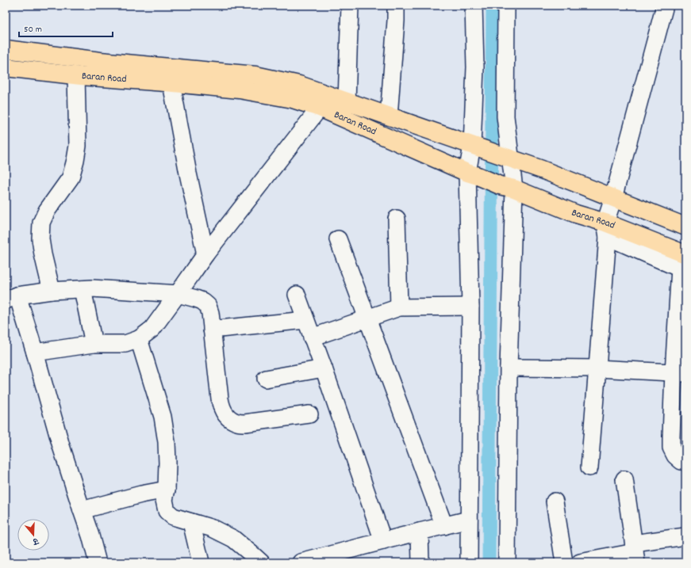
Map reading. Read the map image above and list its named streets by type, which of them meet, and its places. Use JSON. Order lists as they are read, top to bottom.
{
  "streets": {
    "main road": ["Baran Road"]
  },
  "scale_bar": "50 m",
  "north": "bottom"
}
